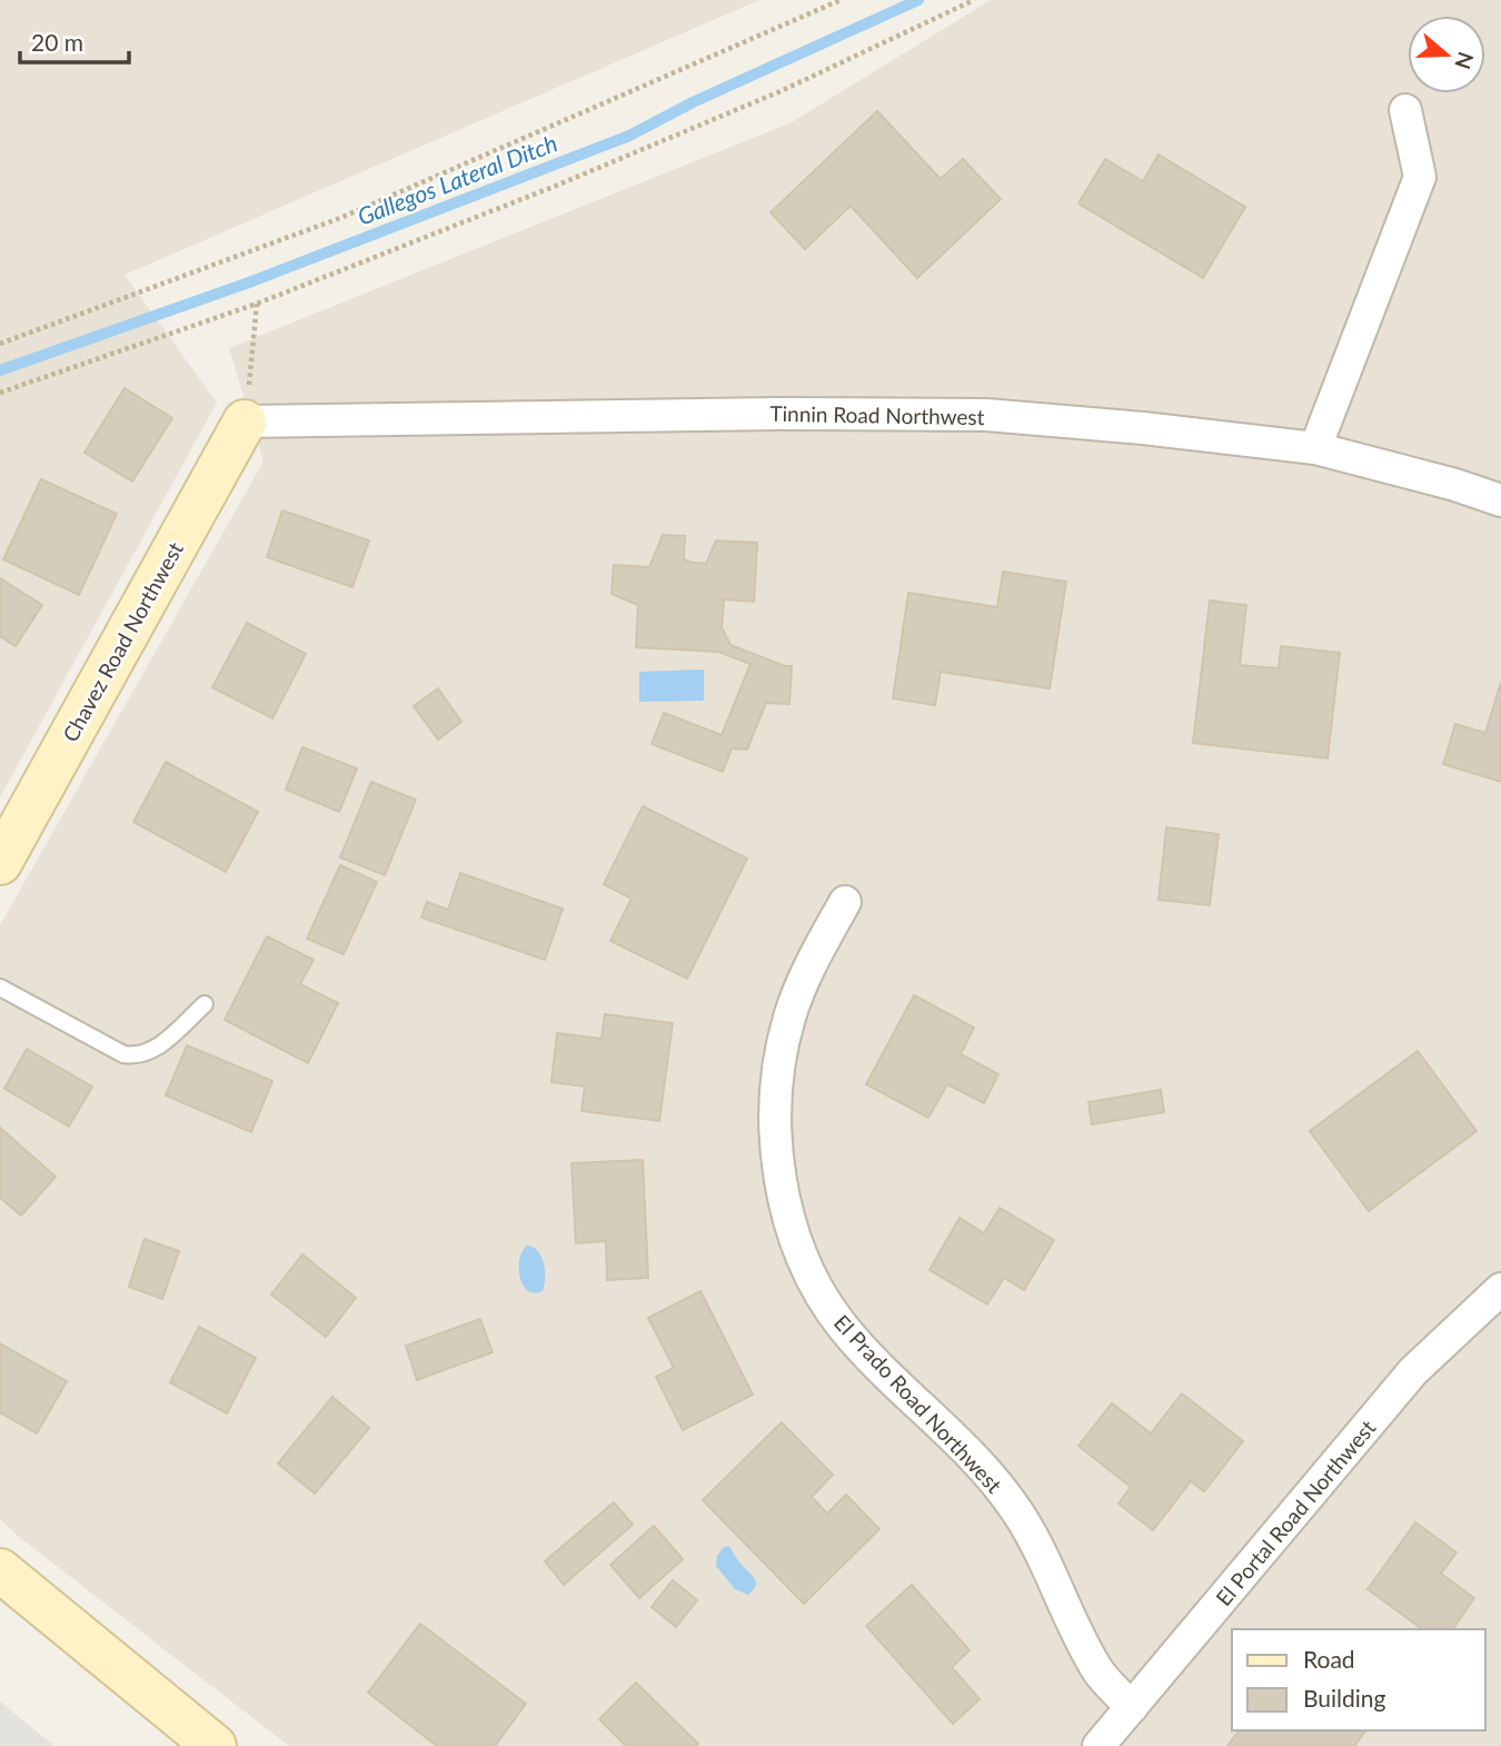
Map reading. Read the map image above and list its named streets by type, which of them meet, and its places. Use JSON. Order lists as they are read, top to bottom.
{
  "streets": {
    "street": [
      "Tinnin Road Northwest",
      "Chavez Road Northwest",
      "El Prado Road Northwest",
      "El Portal Road Northwest"
    ]
  },
  "crossings": [
    ["Tinnin Road Northwest", "Chavez Road Northwest"],
    ["El Prado Road Northwest", "El Portal Road Northwest"]
  ],
  "water": ["Gallegos Lateral Ditch"],
  "legend": ["Road", "Building"],
  "scale_bar": "20 m",
  "north": "right"
}
